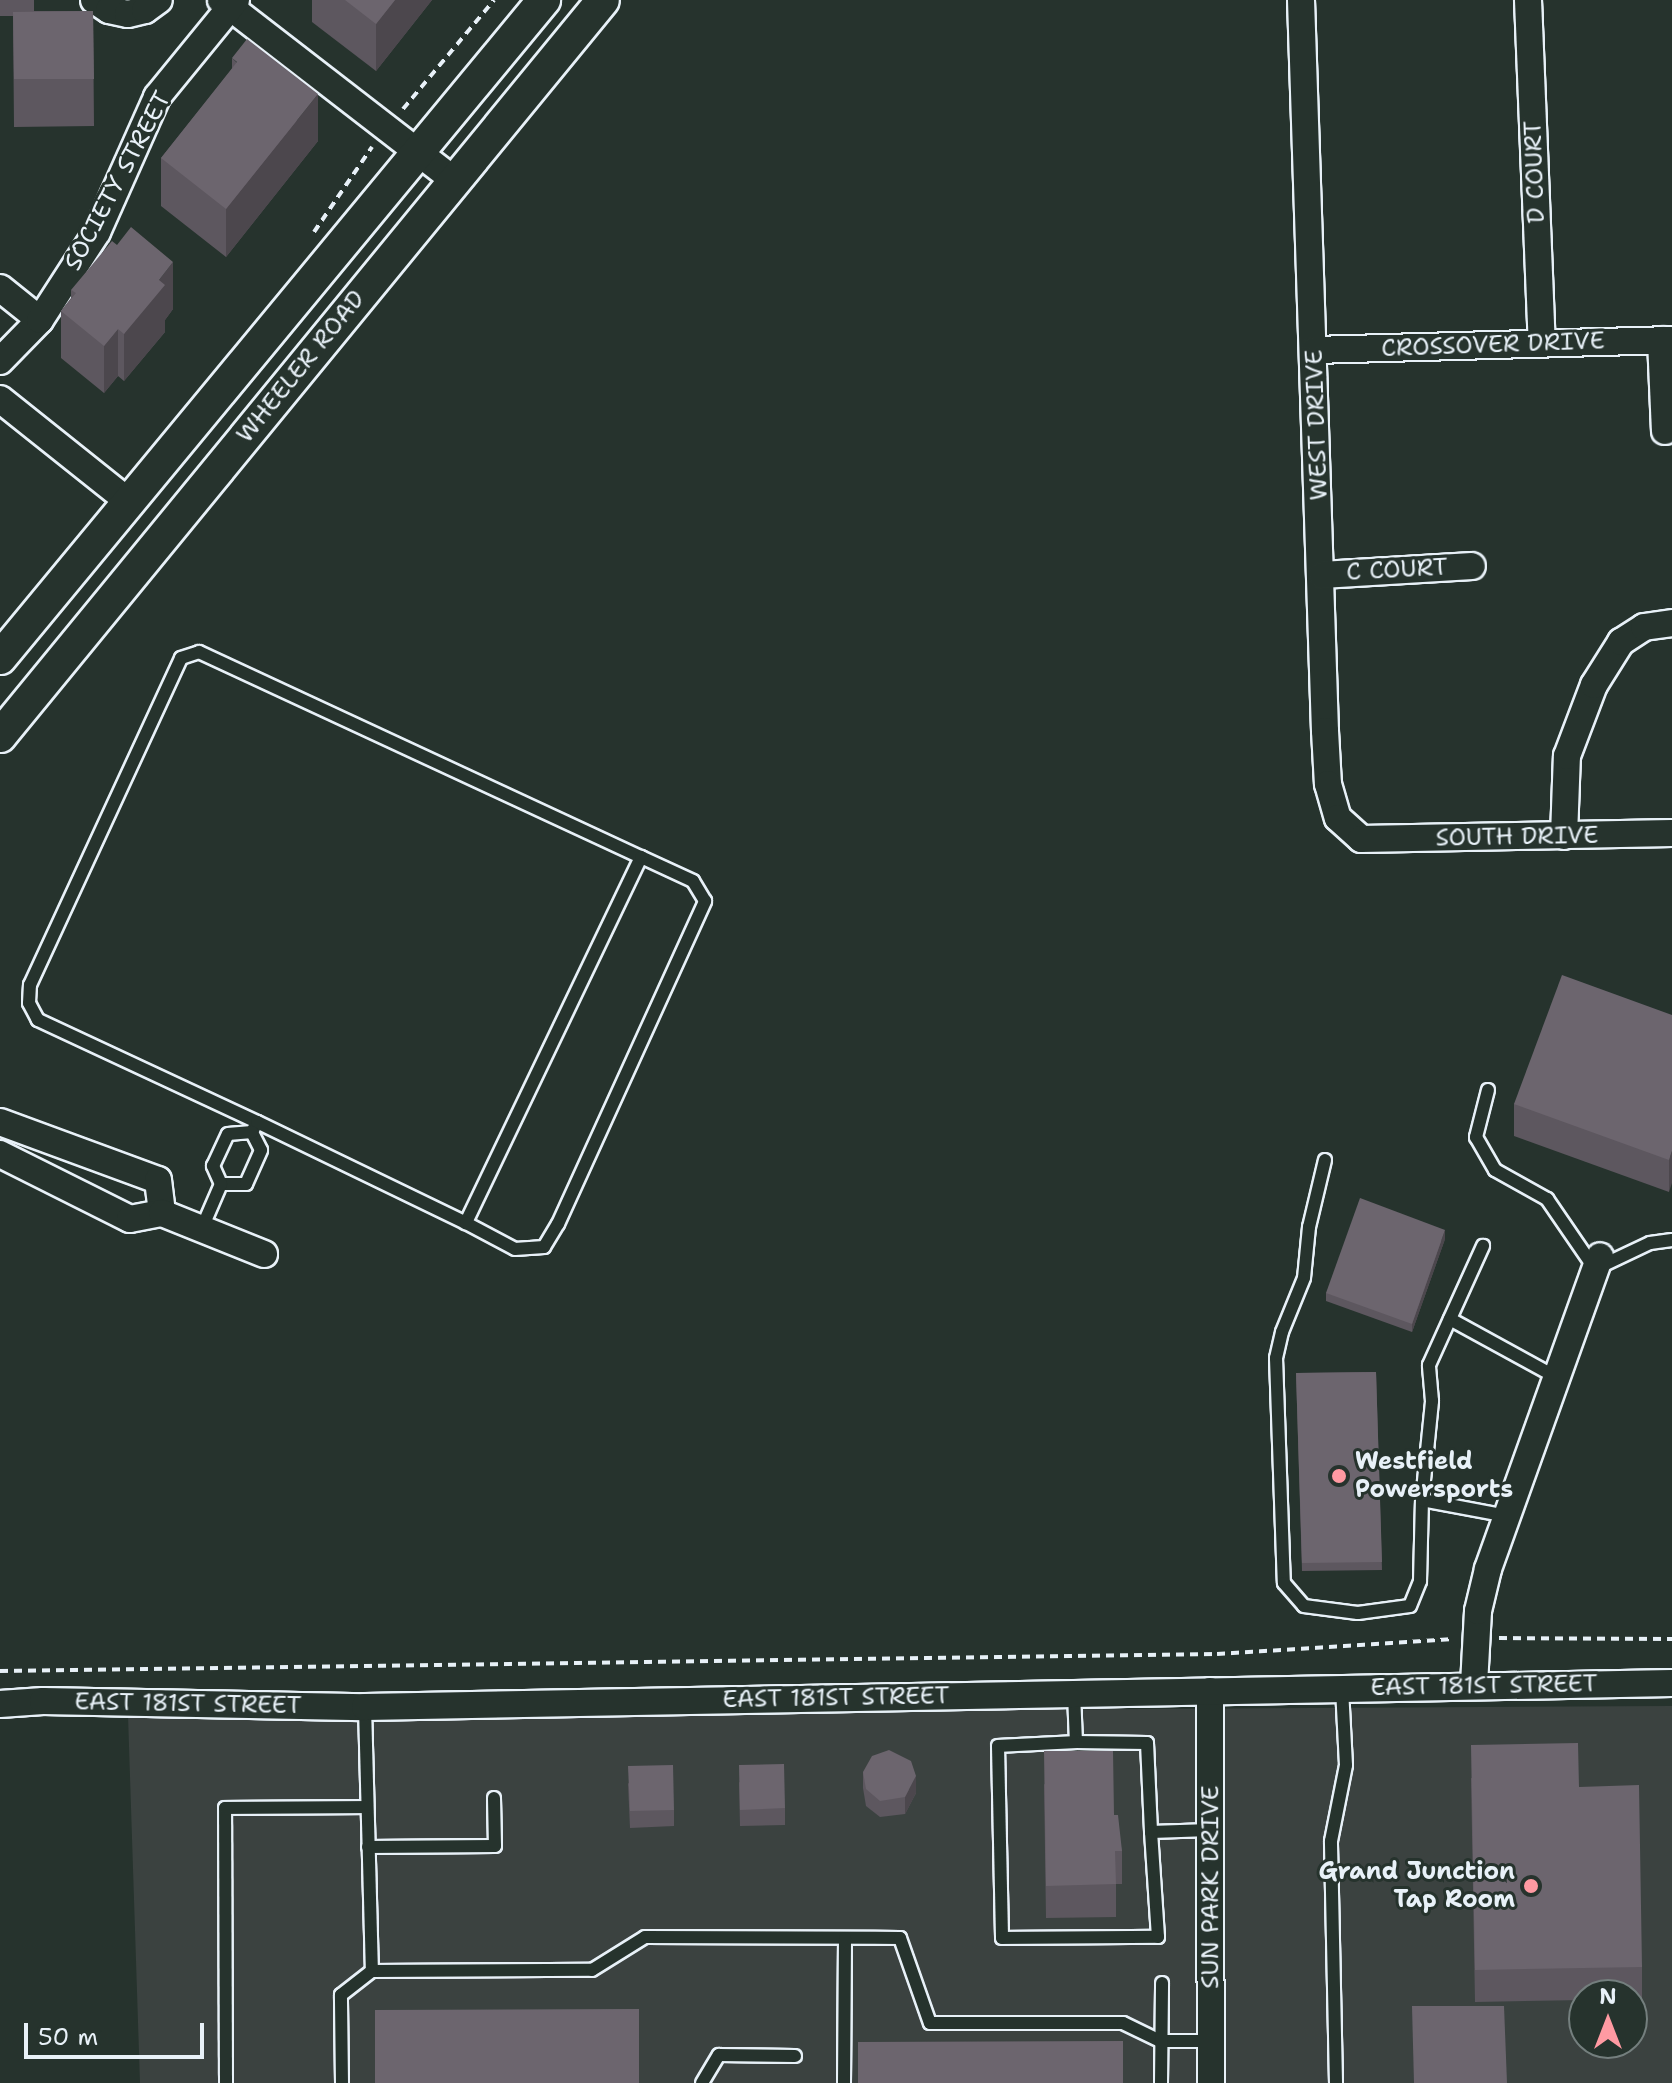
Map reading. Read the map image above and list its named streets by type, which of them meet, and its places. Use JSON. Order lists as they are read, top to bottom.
{
  "streets": {
    "street": [
      "D COURT",
      "SOCIETY STREET",
      "CROSSOVER DRIVE",
      "WHEELER ROAD",
      "WEST DRIVE",
      "C COURT",
      "SOUTH DRIVE",
      "EAST 181ST STREET",
      "SUN PARK DRIVE"
    ]
  },
  "crossings": [
    ["D COURT", "CROSSOVER DRIVE"],
    ["CROSSOVER DRIVE", "WEST DRIVE"],
    ["WEST DRIVE", "C COURT"],
    ["WEST DRIVE", "SOUTH DRIVE"],
    ["EAST 181ST STREET", "SUN PARK DRIVE"]
  ],
  "places": ["Westfield Powersports", "Grand Junction Tap Room"],
  "scale_bar": "50 m",
  "north": "top"
}
